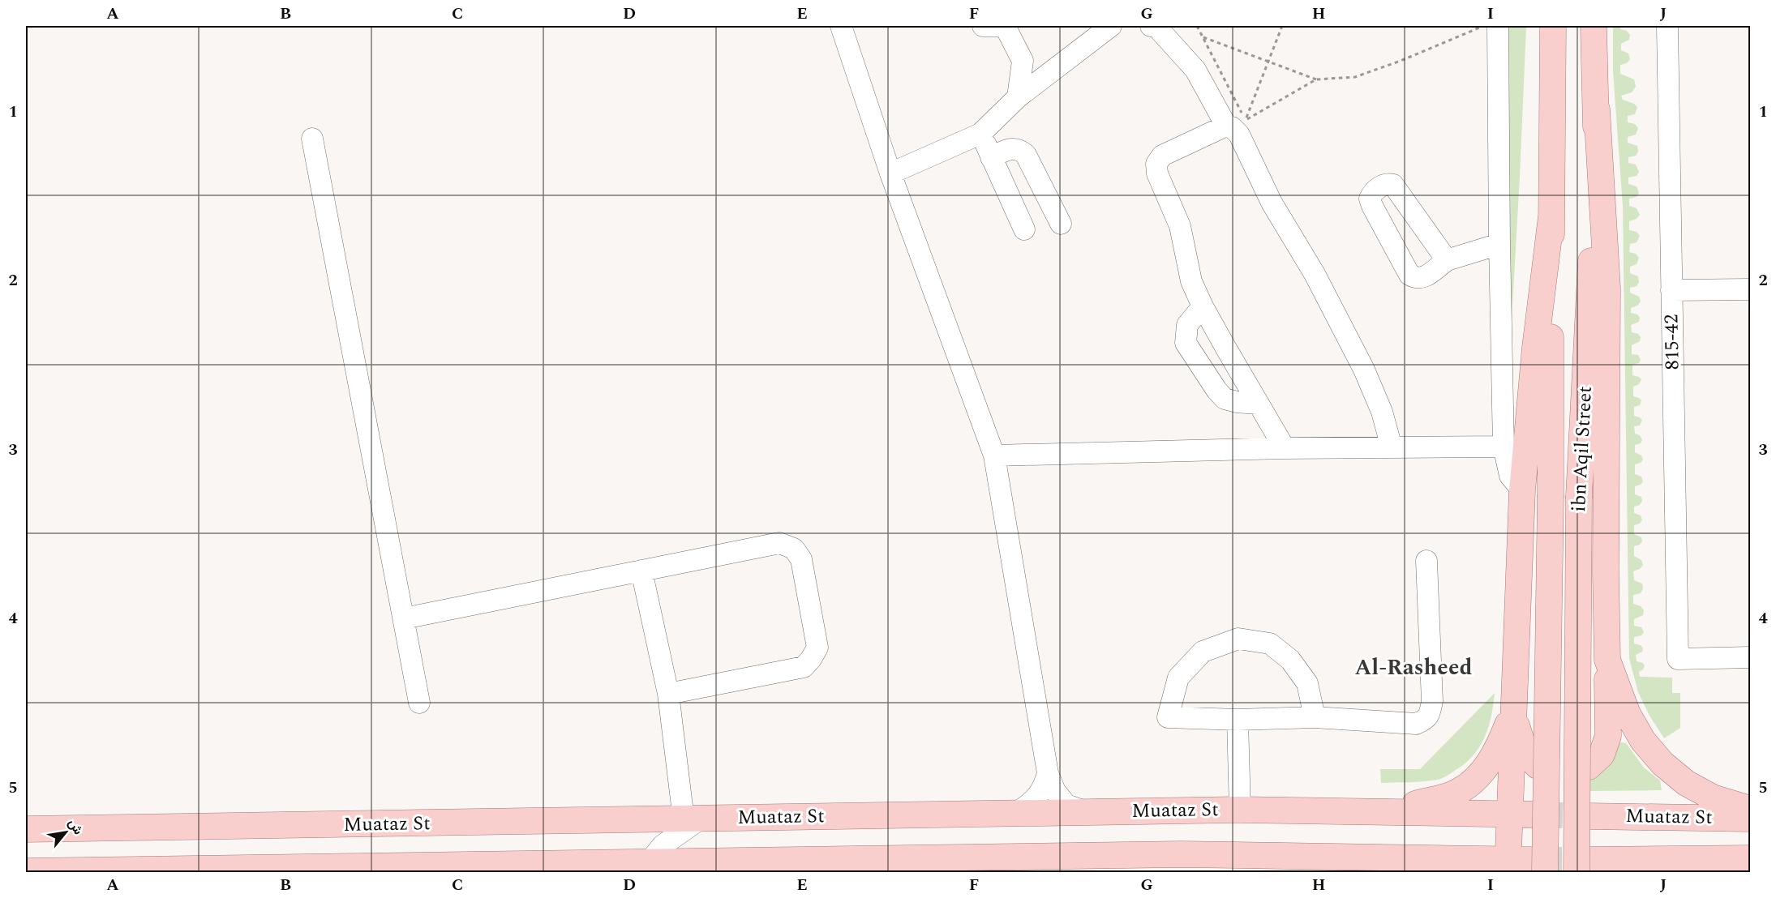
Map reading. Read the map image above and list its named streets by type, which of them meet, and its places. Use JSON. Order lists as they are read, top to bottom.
{
  "streets": {
    "main road": ["ibn Aqil Street", "Muataz St"],
    "street": ["815-42"]
  },
  "districts": ["Al-Rasheed"],
  "north": "top right",
  "grid": {
    "columns": [
      "A",
      "B",
      "C",
      "D",
      "E",
      "F",
      "G",
      "H",
      "I",
      "J"
    ],
    "rows": [
      "1",
      "2",
      "3",
      "4",
      "5"
    ]
  }
}
